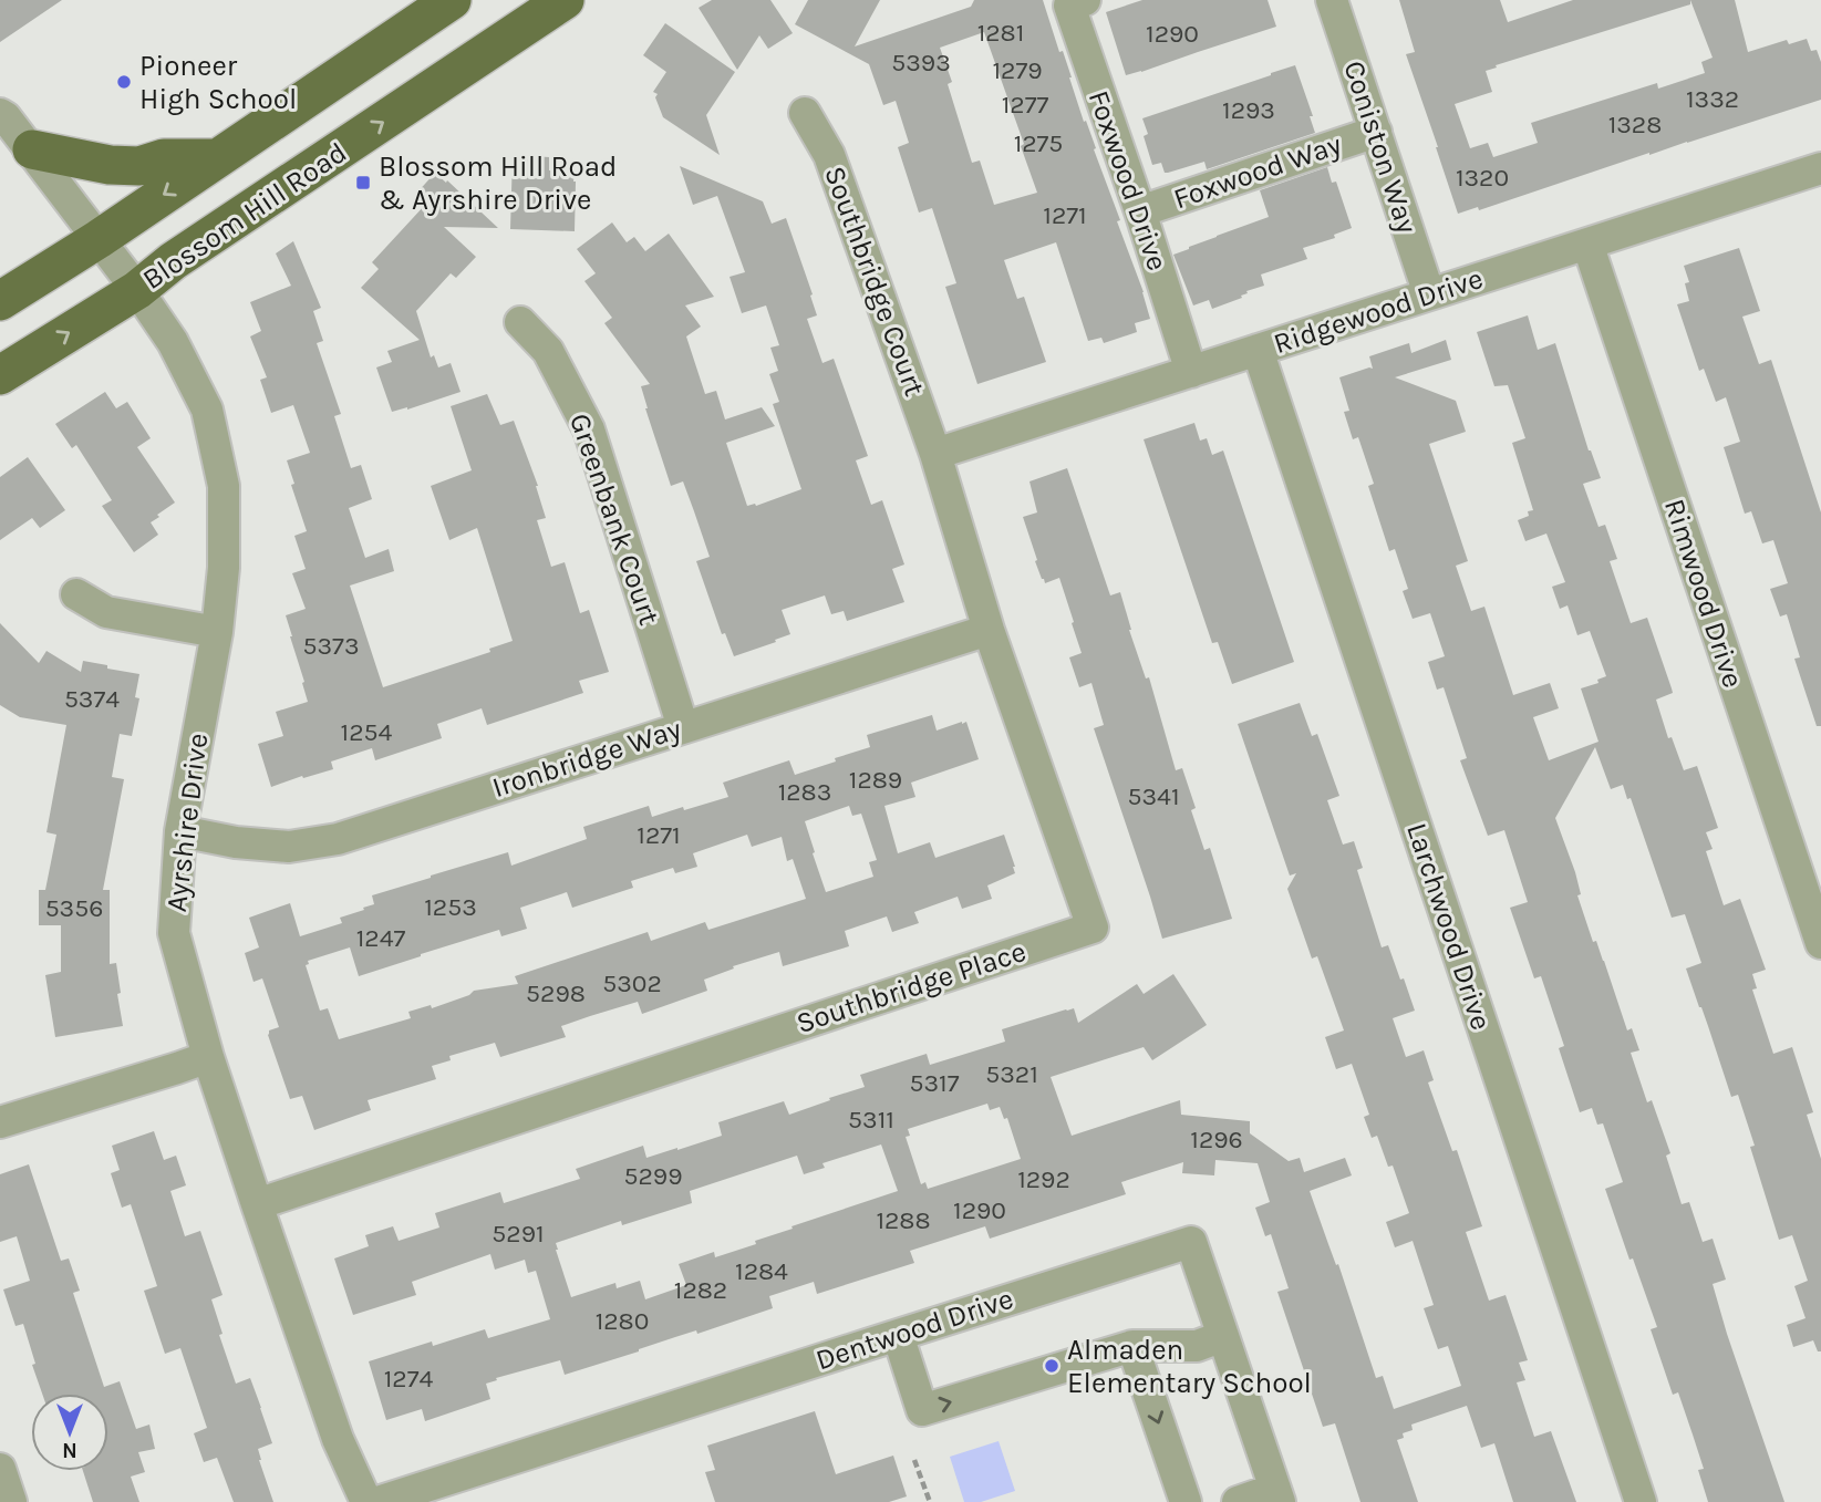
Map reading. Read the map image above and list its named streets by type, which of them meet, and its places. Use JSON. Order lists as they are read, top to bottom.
{
  "streets": {
    "main road": ["Blossom Hill Road"],
    "street": [
      "Coniston Way",
      "Foxwood Way",
      "Foxwood Drive",
      "Southbridge Court",
      "Ridgewood Drive",
      "Greenbank Court",
      "Rimwood Drive",
      "Ironbridge Way",
      "Ayrshire Drive",
      "Larchwood Drive",
      "Southbridge Place",
      "Dentwood Drive"
    ]
  },
  "crossings": [
    ["Coniston Way", "Foxwood Way"],
    ["Coniston Way", "Ridgewood Drive"],
    ["Foxwood Way", "Foxwood Drive"],
    ["Foxwood Drive", "Ridgewood Drive"],
    ["Blossom Hill Road", "Ayrshire Drive"],
    ["Southbridge Court", "Ridgewood Drive"],
    ["Southbridge Court", "Southbridge Place"],
    ["Ridgewood Drive", "Rimwood Drive"],
    ["Ridgewood Drive", "Larchwood Drive"],
    ["Ridgewood Drive", "Southbridge Place"],
    ["Greenbank Court", "Ironbridge Way"],
    ["Ironbridge Way", "Ayrshire Drive"],
    ["Ironbridge Way", "Southbridge Place"],
    ["Ayrshire Drive", "Southbridge Place"]
  ],
  "places": {
    "other": ["Pioneer High School", "Almaden Elementary School"],
    "transit": ["Blossom Hill Road & Ayrshire Drive"]
  },
  "house_numbers": [
    "1281",
    "1290",
    "5393",
    "1279",
    "1332",
    "1277",
    "1293",
    "1328",
    "1275",
    "1320",
    "1271",
    "5373",
    "5374",
    "1254",
    "1289",
    "1283",
    "5341",
    "1271",
    "1253",
    "5356",
    "1247",
    "5302",
    "5298",
    "5321",
    "5317",
    "5311",
    "1296",
    "5299",
    "1292",
    "1290",
    "1288",
    "5291",
    "1284",
    "1282",
    "1280",
    "1274"
  ],
  "north": "bottom"
}
